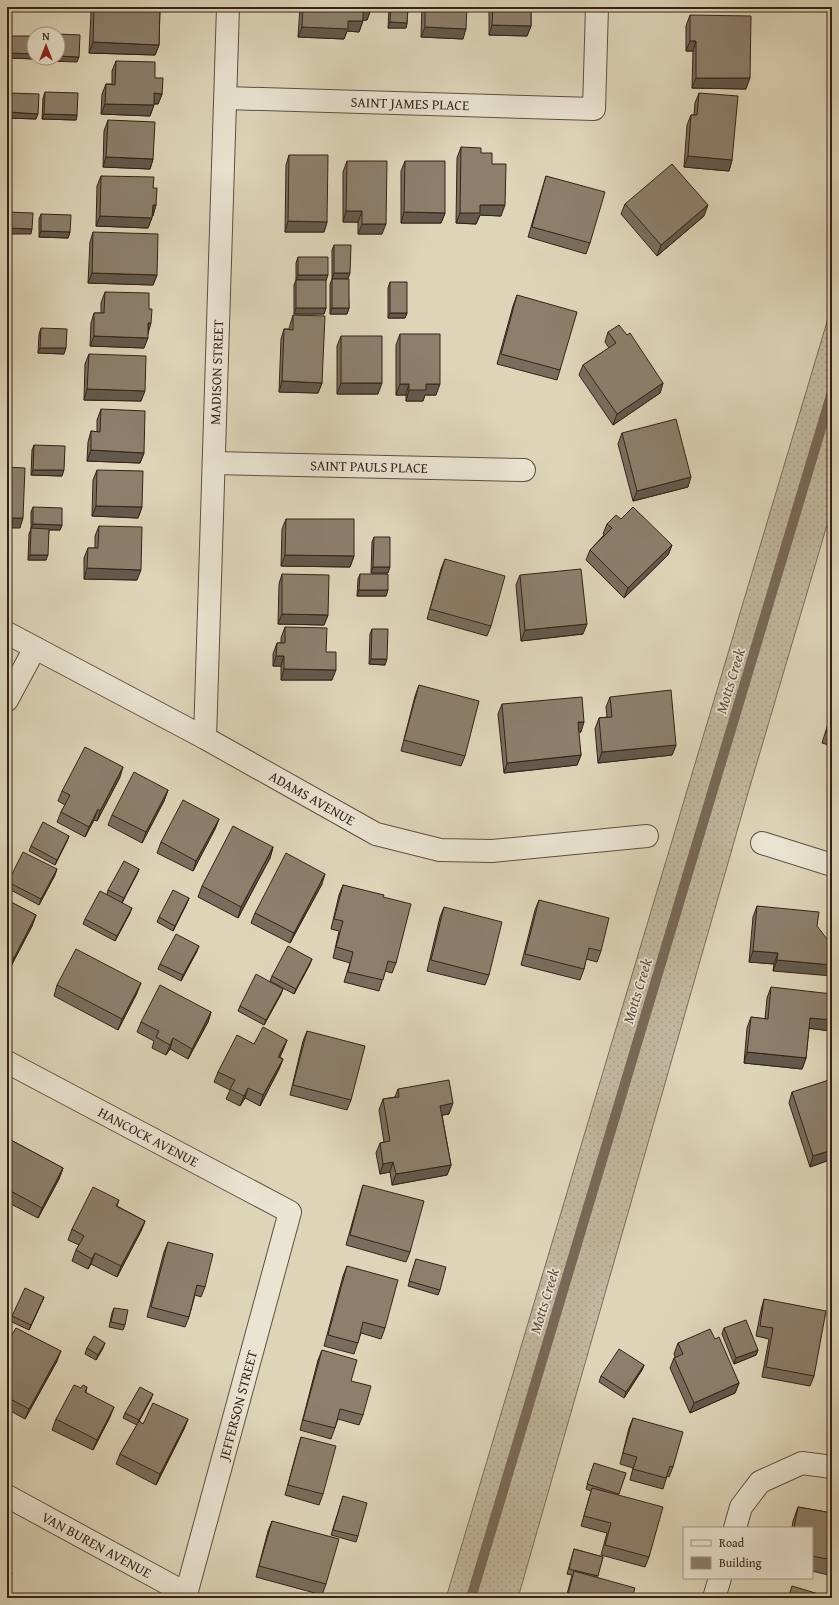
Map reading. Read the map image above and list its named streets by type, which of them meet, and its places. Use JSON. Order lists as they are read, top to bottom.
{
  "streets": {
    "street": [
      "SAINT JAMES PLACE",
      "MADISON STREET",
      "SAINT PAULS PLACE",
      "ADAMS AVENUE",
      "HANCOCK AVENUE",
      "JEFFERSON STREET",
      "VAN BUREN AVENUE"
    ]
  },
  "crossings": [
    ["SAINT JAMES PLACE", "MADISON STREET"],
    ["MADISON STREET", "SAINT PAULS PLACE"],
    ["MADISON STREET", "ADAMS AVENUE"],
    ["HANCOCK AVENUE", "JEFFERSON STREET"],
    ["JEFFERSON STREET", "VAN BUREN AVENUE"]
  ],
  "water": ["Motts Creek"],
  "legend": ["Road", "Building"],
  "north": "top"
}
